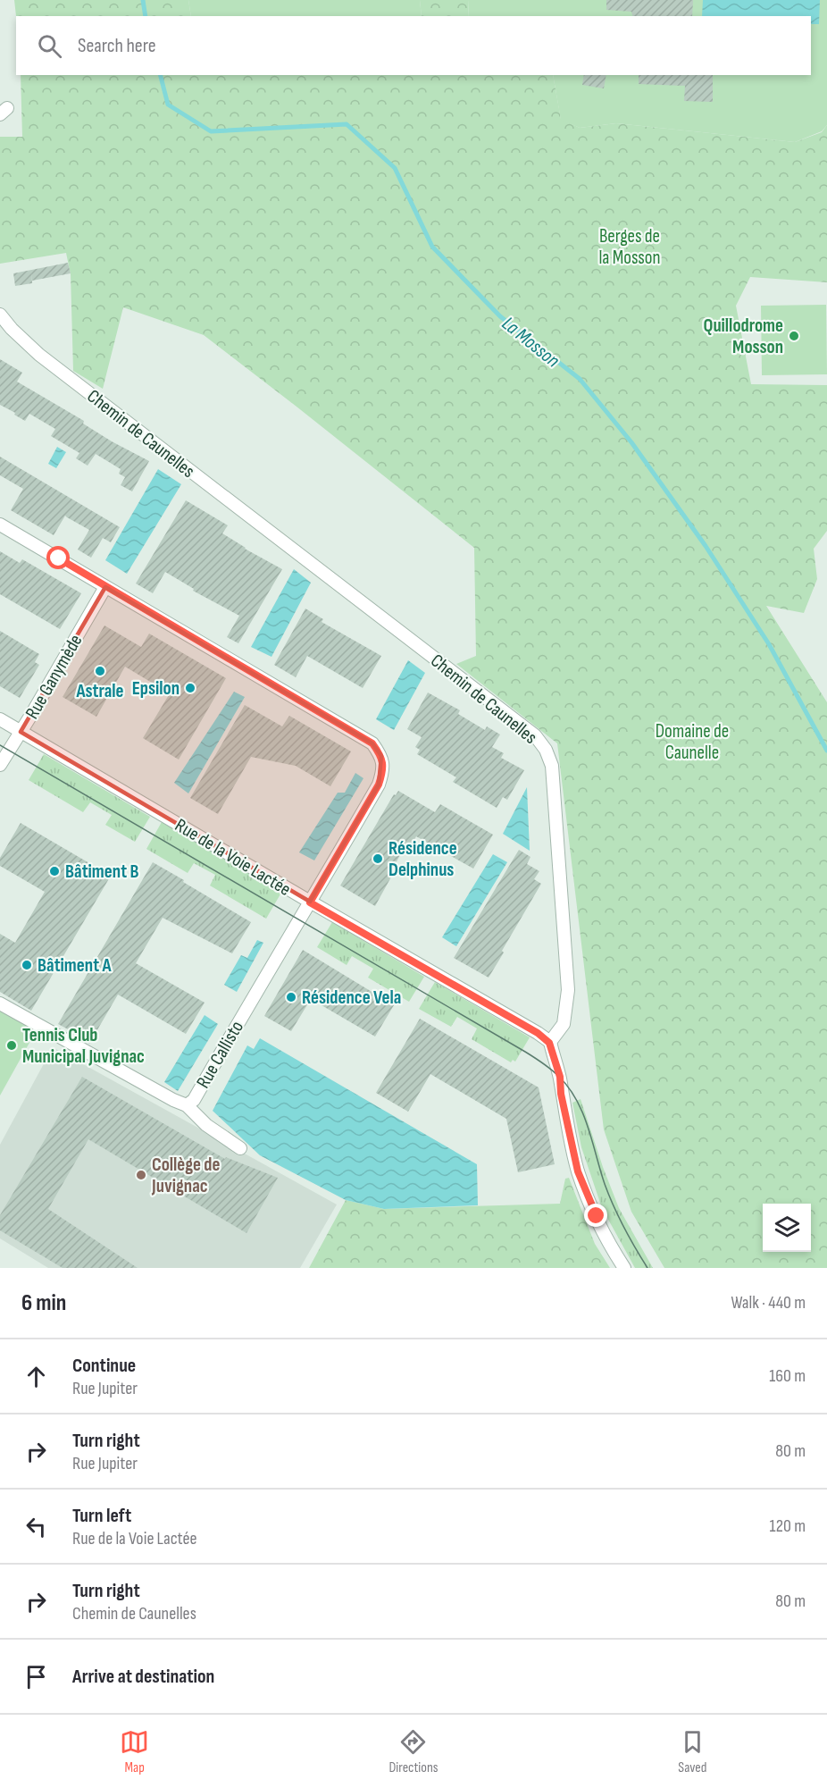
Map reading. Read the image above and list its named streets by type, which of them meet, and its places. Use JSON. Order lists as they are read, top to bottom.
{
  "streets": {
    "street": [
      "Chemin de Caunelles",
      "Rue Ganymède",
      "Rue de la Voie Lactée",
      "Rue Callisto"
    ]
  },
  "crossings": [
    ["Chemin de Caunelles", "Rue de la Voie Lactée"],
    ["Rue Ganymède", "Rue de la Voie Lactée"],
    ["Rue Ganymède", "Rue Callisto"],
    ["Rue de la Voie Lactée", "Rue Callisto"]
  ],
  "water": ["La Mosson"],
  "parks": ["Berges de la Mosson", "Domaine de Caunelle"],
  "places": [
    "Quillodrome Mosson",
    "Astrale",
    "Epsilon",
    "Résidence Delphinus",
    "Bâtiment B",
    "Bâtiment A",
    "Résidence Vela",
    "Tennis Club Municipal Juvignac",
    "Collège de Juvignac"
  ],
  "page": {
    "search": "Search here",
    "heading": ["6 min", "Walk · 440 m"],
    "list": [
      ["Continue", "Rue Jupiter", "160 m"],
      ["Turn right", "Rue Jupiter", "80 m"],
      ["Turn left", "Rue de la Voie Lactée", "120 m"],
      ["Turn right", "Chemin de Caunelles", "80 m"],
      "Arrive at destination"
    ],
    "nav": ["Map", "Directions", "Saved"]
  }
}
